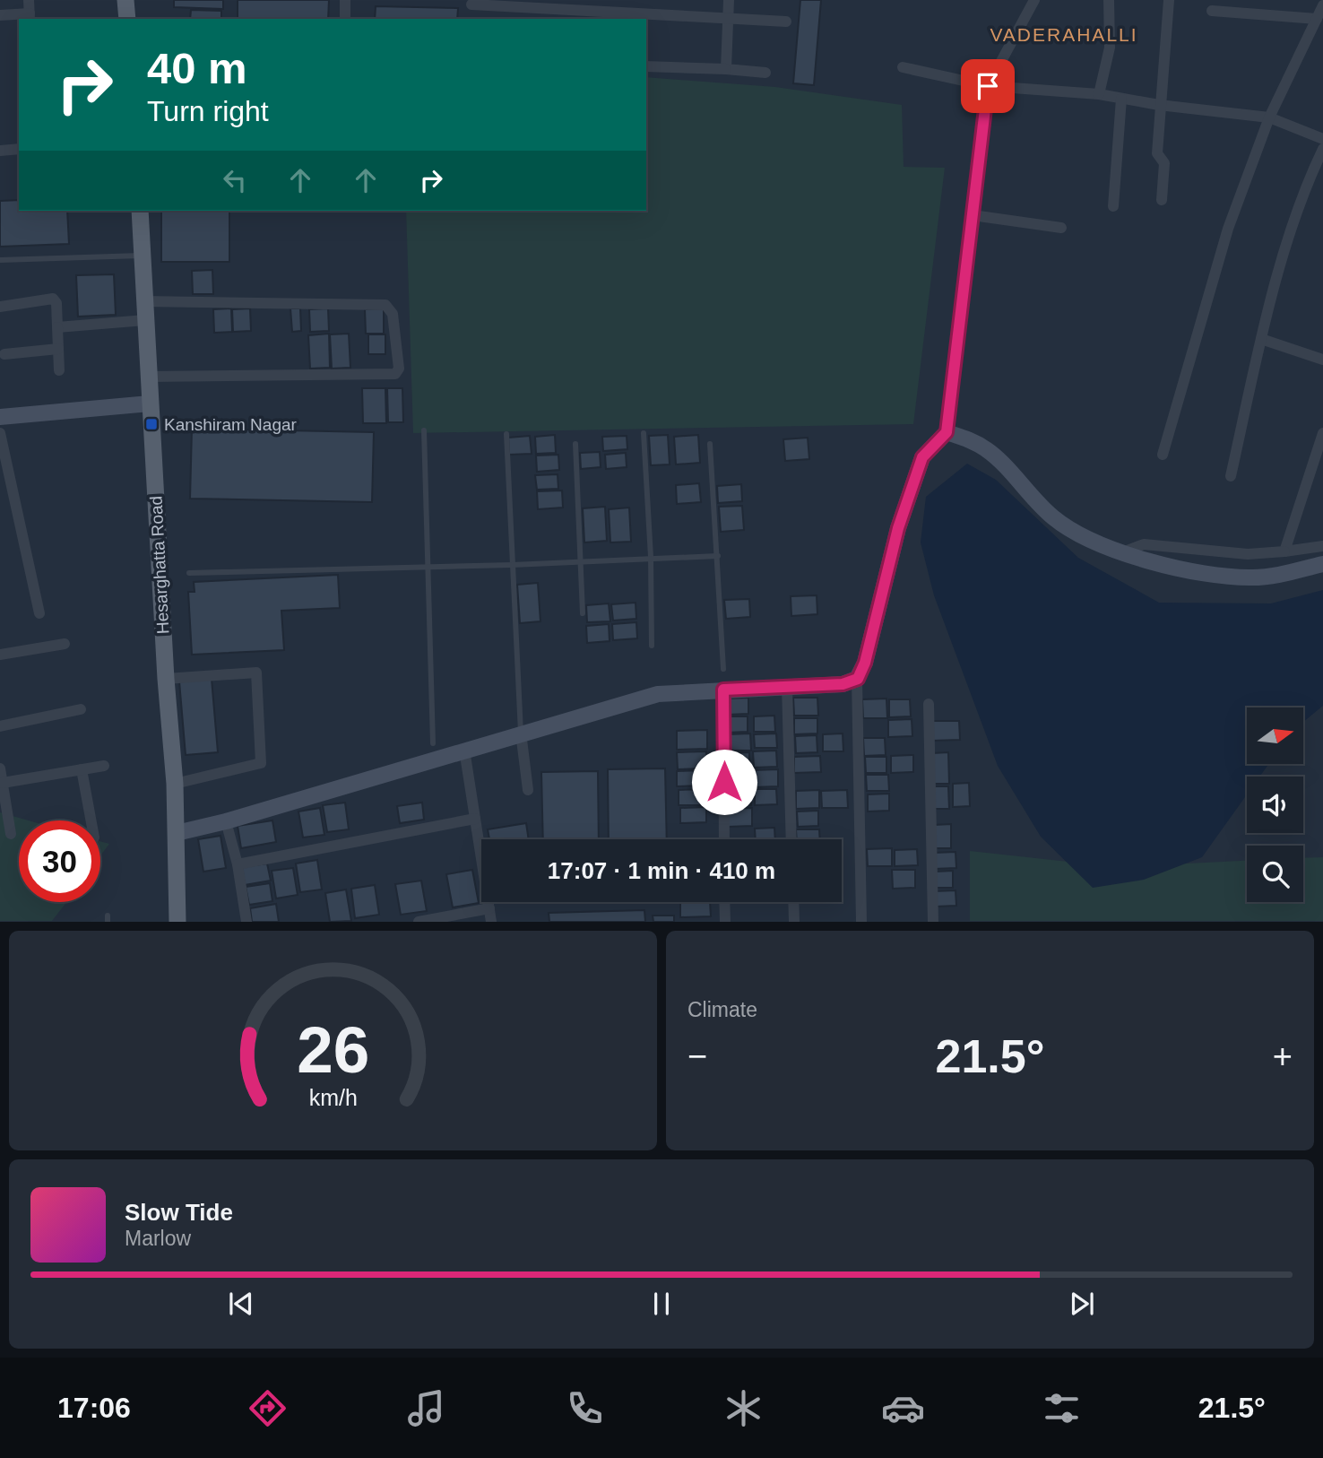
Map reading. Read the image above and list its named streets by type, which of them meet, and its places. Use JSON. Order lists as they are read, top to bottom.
{
  "streets": {
    "main road": ["Hesarghatta Road"]
  },
  "districts": ["VADERAHALLI"],
  "places": {
    "transit": ["Kanshiram Nagar"]
  },
  "north": "right",
  "page": {
    "turn": ["40 m", "Turn right"],
    "limit": "30",
    "trip": "17:07 · 1 min · 410 m",
    "tile": "Climate",
    "heat": ["−", "21.5°", "+"],
    "song": ["Slow Tide", "Marlow"],
    "tabs": ["17:06", "21.5°"],
    "gauge": ["26", "km/h"]
  }
}
